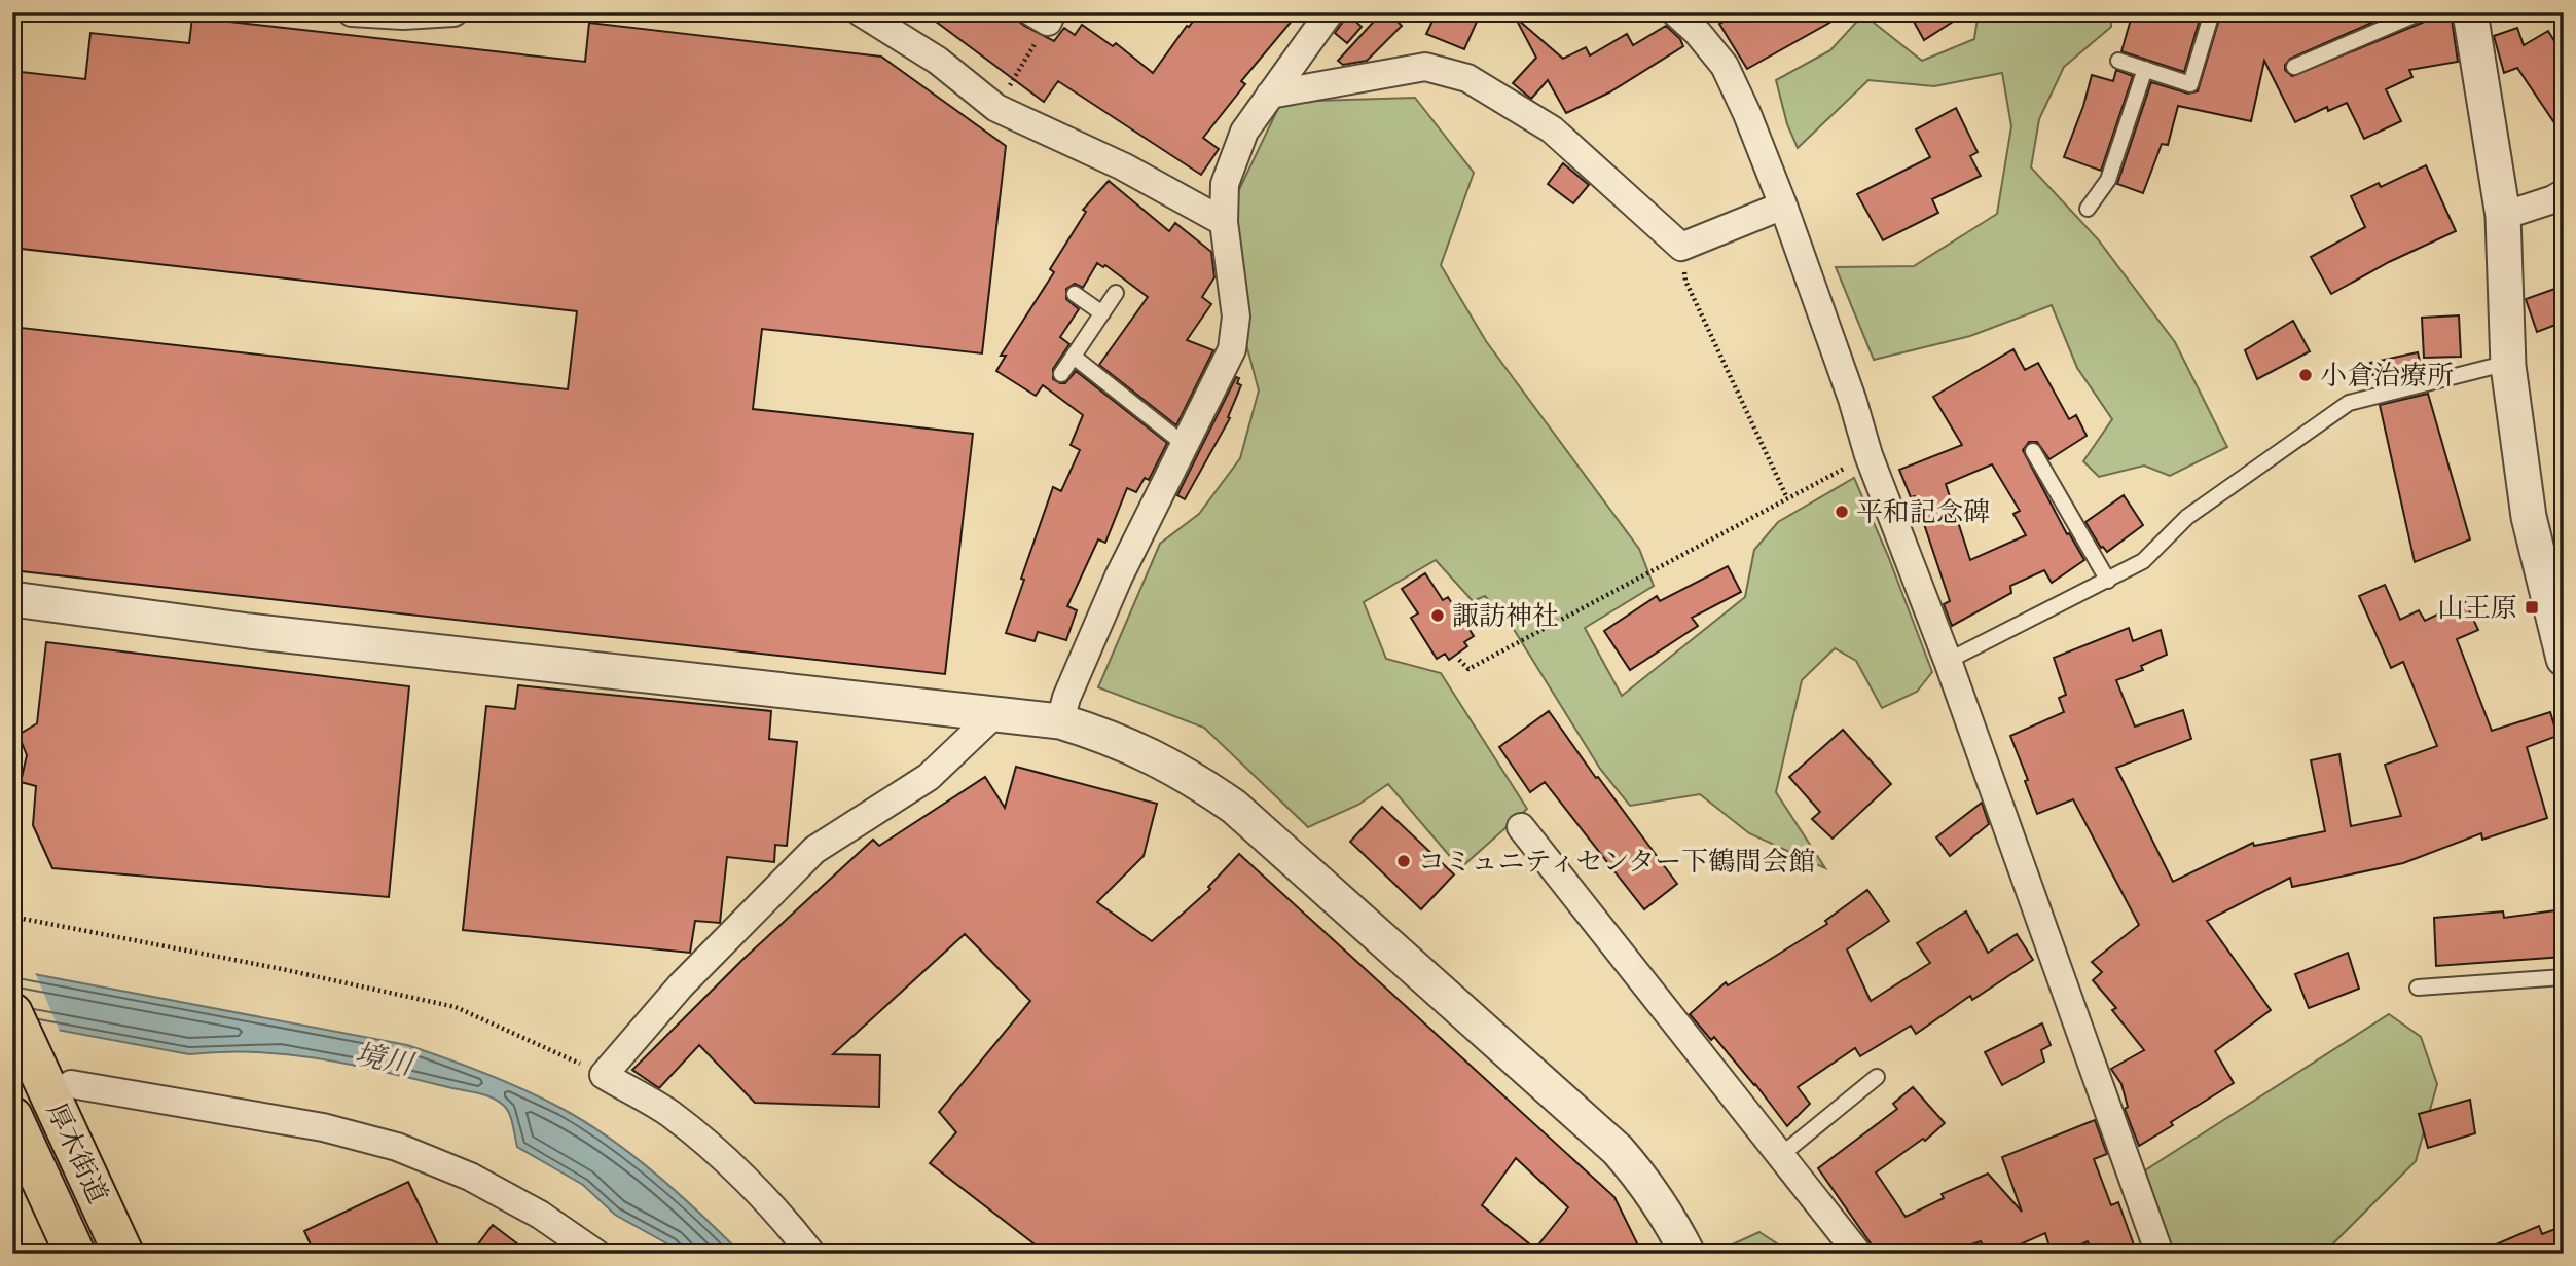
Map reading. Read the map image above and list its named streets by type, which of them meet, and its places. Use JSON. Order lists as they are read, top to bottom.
{
  "streets": {
    "highway": ["厚木街道"]
  },
  "water": ["境川"],
  "places": {
    "other": [
      "小倉治療所",
      "平和記念碑",
      "諏訪神社",
      "コミュニティセンター下鶴間会館"
    ],
    "transit": ["山王原"]
  }
}
